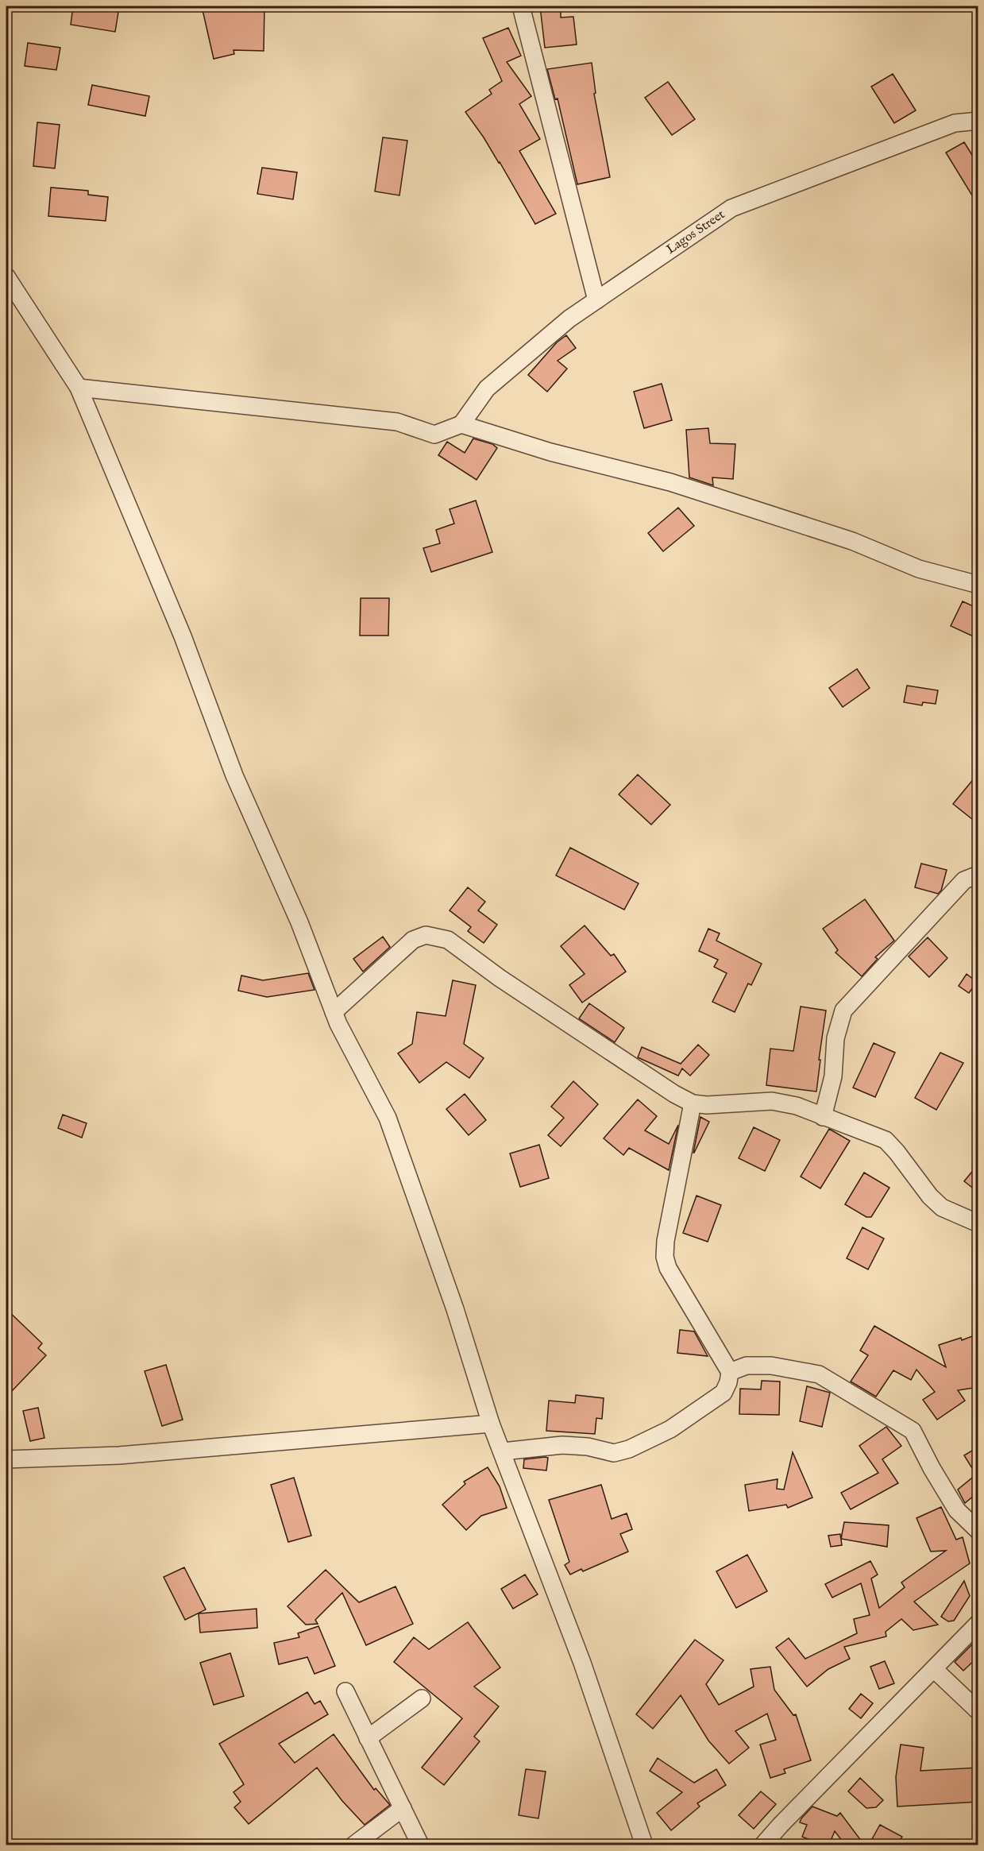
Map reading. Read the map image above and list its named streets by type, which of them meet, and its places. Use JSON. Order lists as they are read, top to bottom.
{
  "streets": {
    "street": ["Lagos Street"]
  }
}
